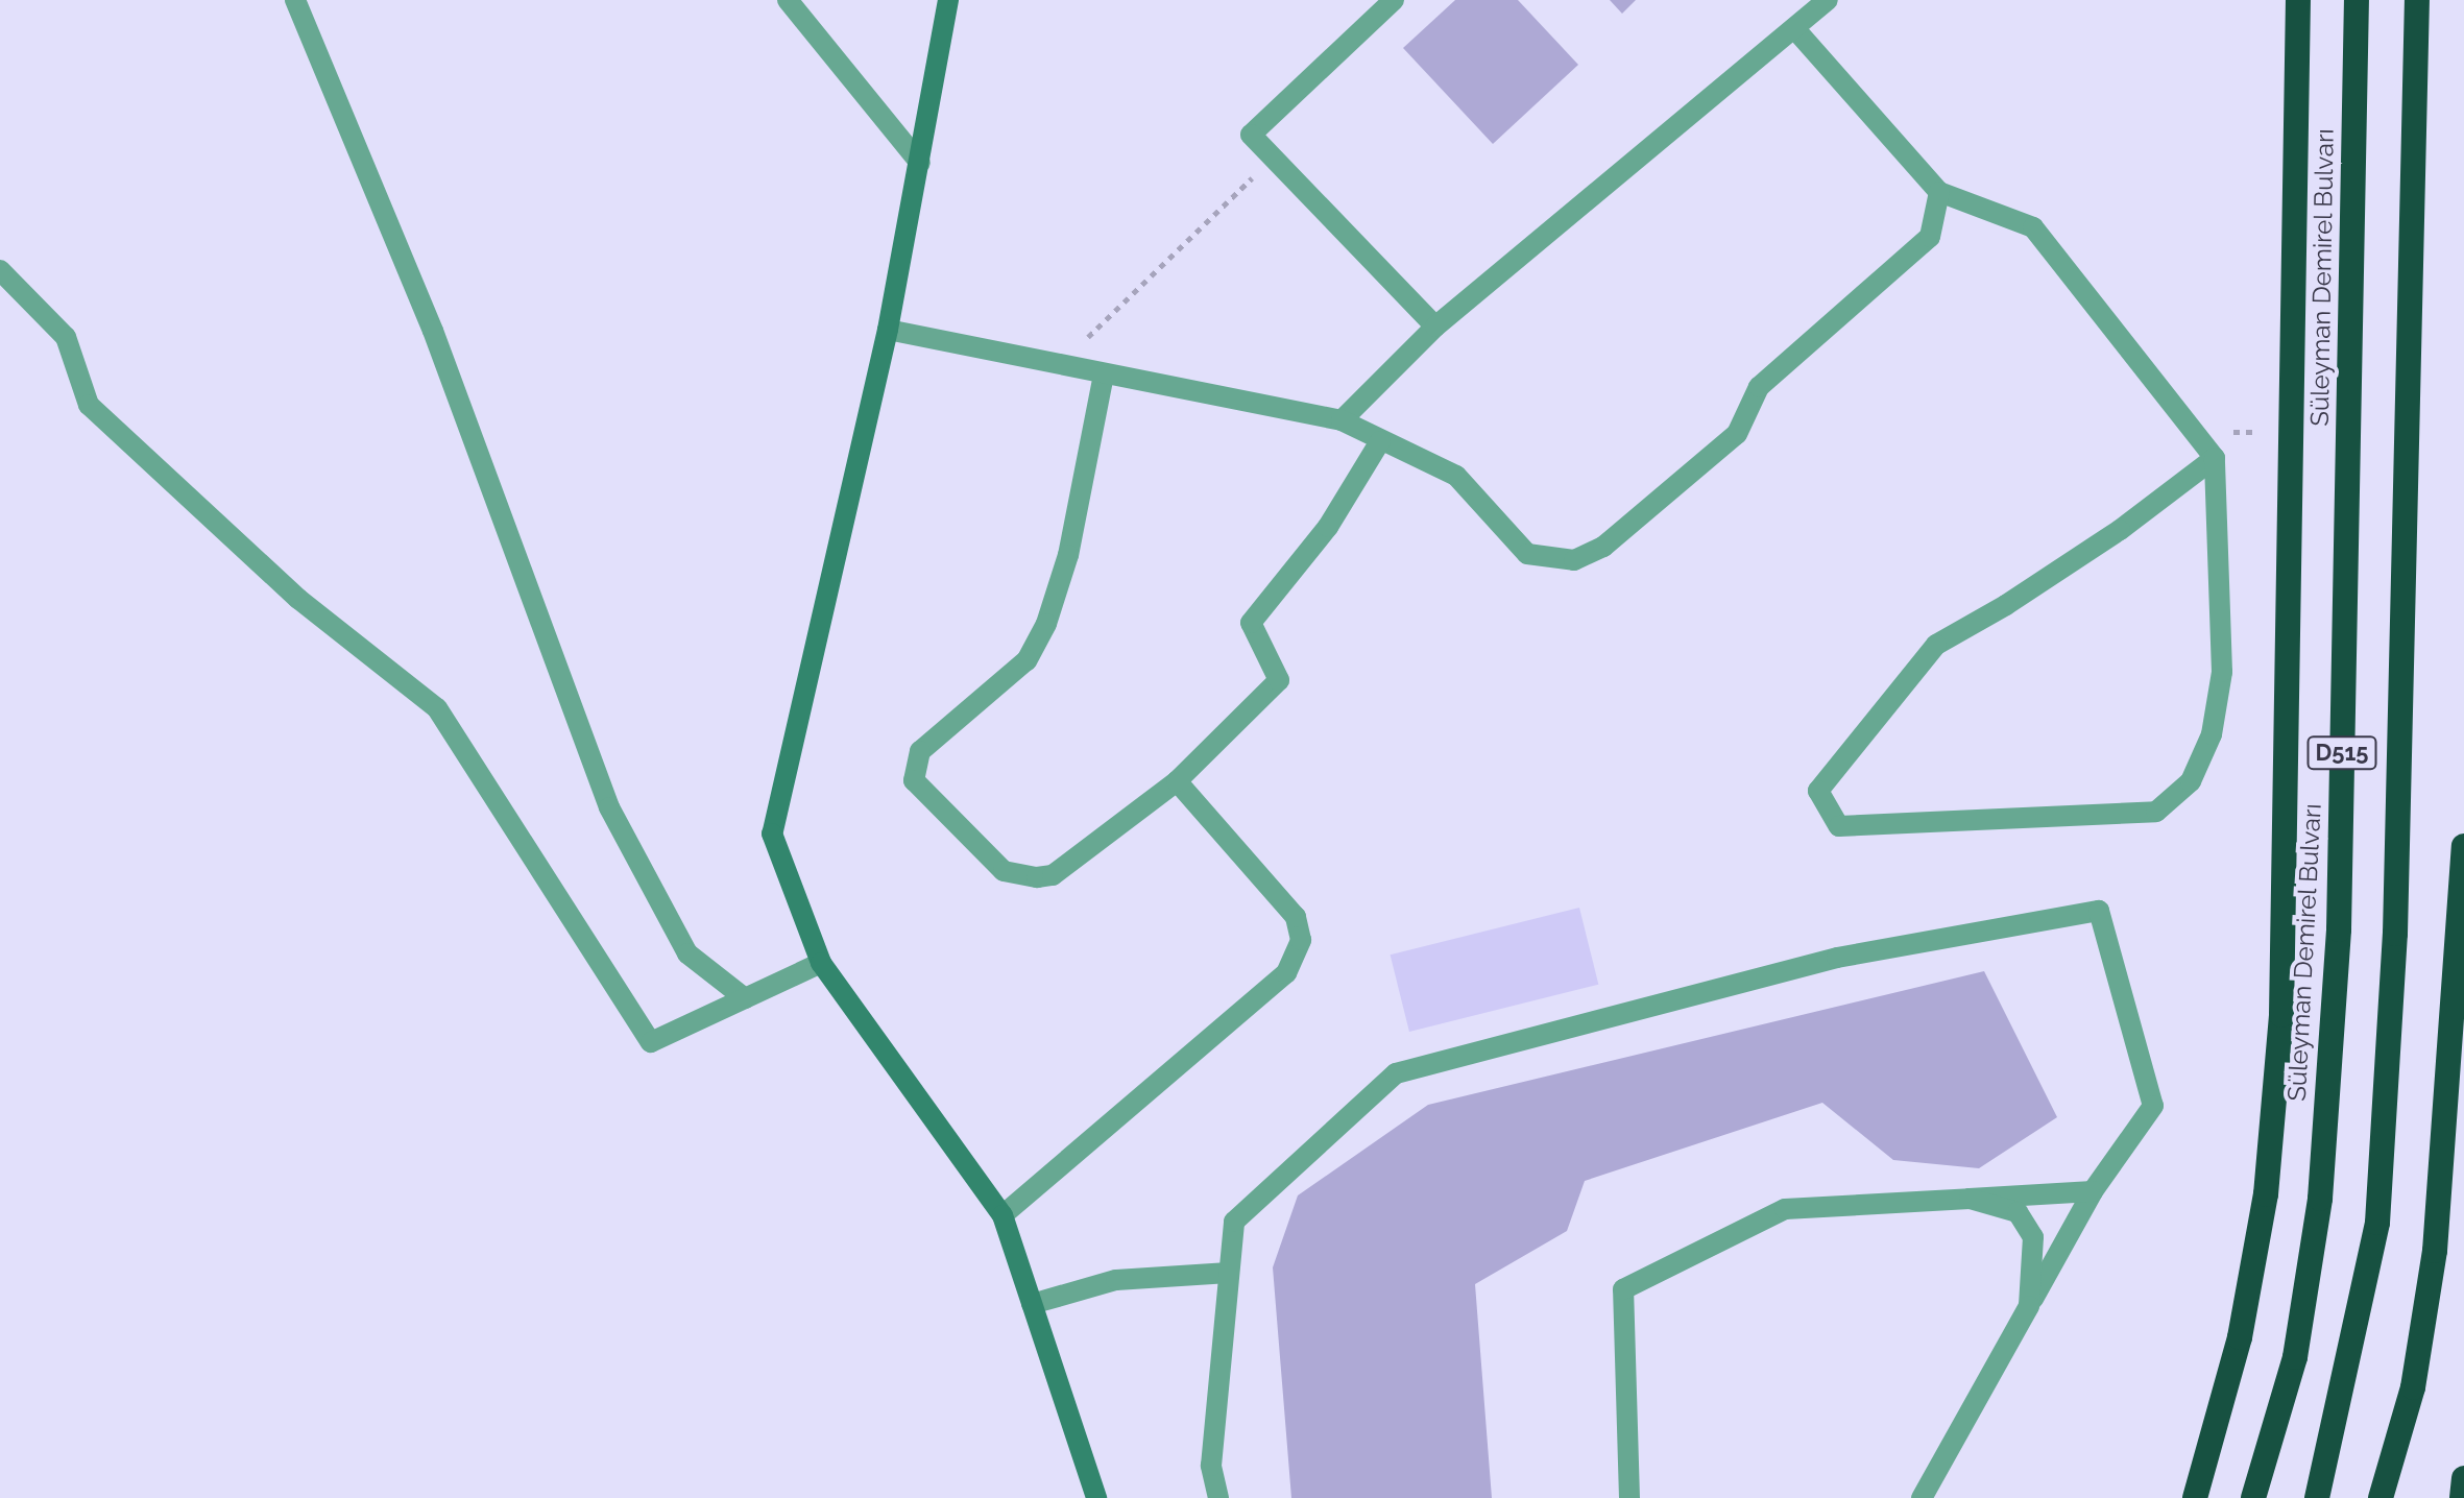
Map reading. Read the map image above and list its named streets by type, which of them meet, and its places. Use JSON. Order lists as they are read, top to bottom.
{
  "streets": {
    "highway": ["Süleyman Demirel Bulvarı", "D515"]
  }
}
